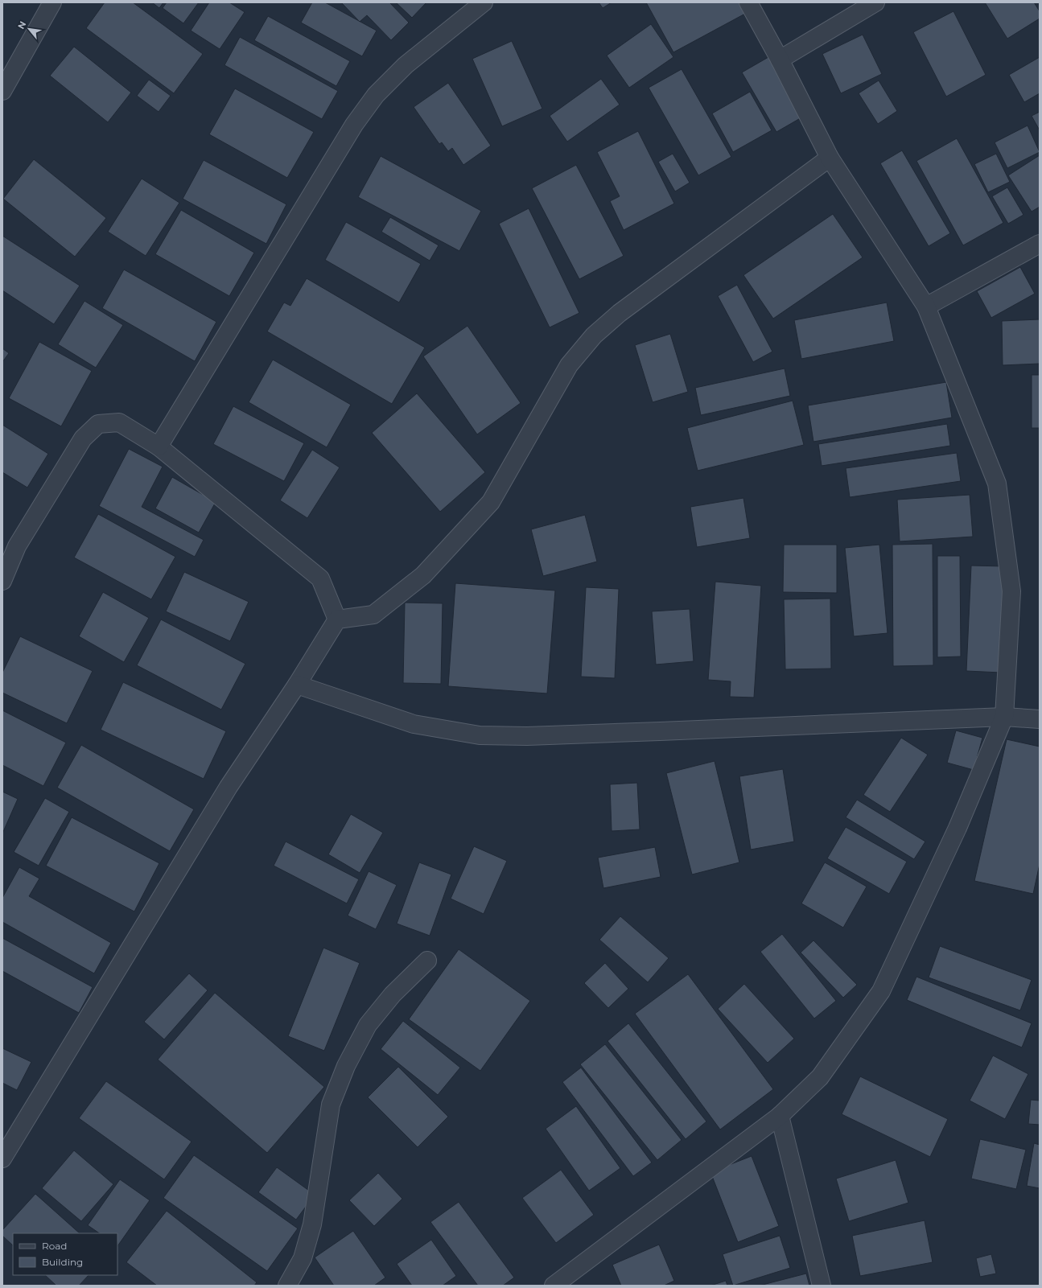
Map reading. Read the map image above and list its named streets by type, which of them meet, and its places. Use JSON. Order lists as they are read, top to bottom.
{
  "legend": ["Road", "Building"],
  "north": "top left"
}
